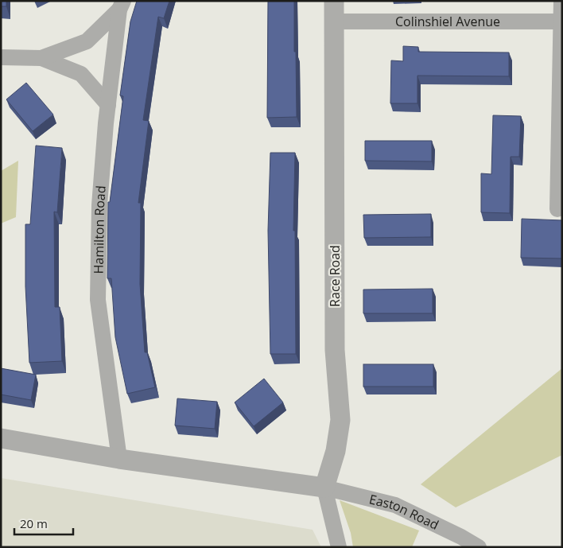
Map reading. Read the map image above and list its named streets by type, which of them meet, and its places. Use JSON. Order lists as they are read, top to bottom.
{
  "streets": {
    "street": [
      "Colinshiel Avenue",
      "Hamilton Road",
      "Race Road",
      "Easton Road"
    ]
  },
  "crossings": [
    ["Colinshiel Avenue", "Race Road"],
    ["Race Road", "Easton Road"]
  ],
  "scale_bar": "20 m"
}
